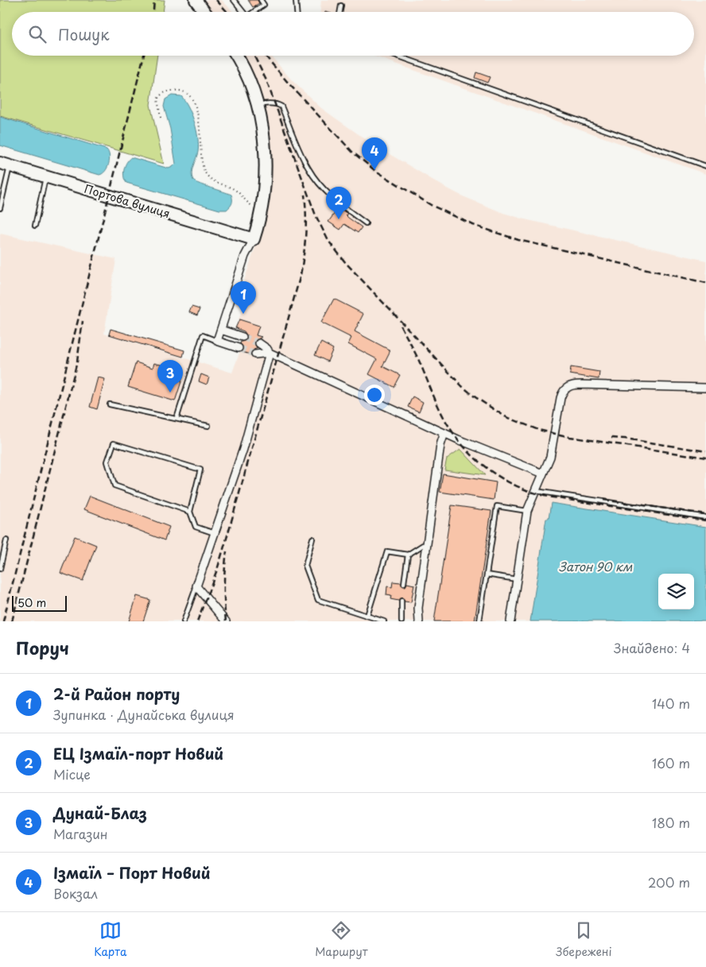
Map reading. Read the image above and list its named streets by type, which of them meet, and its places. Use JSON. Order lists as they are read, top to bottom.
{
  "streets": {
    "street": ["Портова вулиця"]
  },
  "water": ["Затон 90 км"],
  "scale_bar": "50 m",
  "page": {
    "search": "Пошук",
    "pins": [
      "4",
      "2",
      "1",
      "3"
    ],
    "scale": "50 m",
    "heading": ["Поруч", "Знайдено: 4"],
    "list": [
      {
        "mark": "1",
        "name": "2-й Район порту",
        "note": "Зупинка · Дунайська вулиця",
        "value": "140 m"
      },
      {
        "mark": "2",
        "name": "ЕЦ Ізмаїл-порт Новий",
        "note": "Місце",
        "value": "160 m"
      },
      {
        "mark": "3",
        "name": "Дунай-Блаз",
        "note": "Магазин",
        "value": "180 m"
      },
      {
        "mark": "4",
        "name": "Ізмаїл – Порт Новий",
        "note": "Вокзал",
        "value": "200 m"
      }
    ],
    "nav": ["Карта", "Маршрут", "Збережені"]
  }
}
